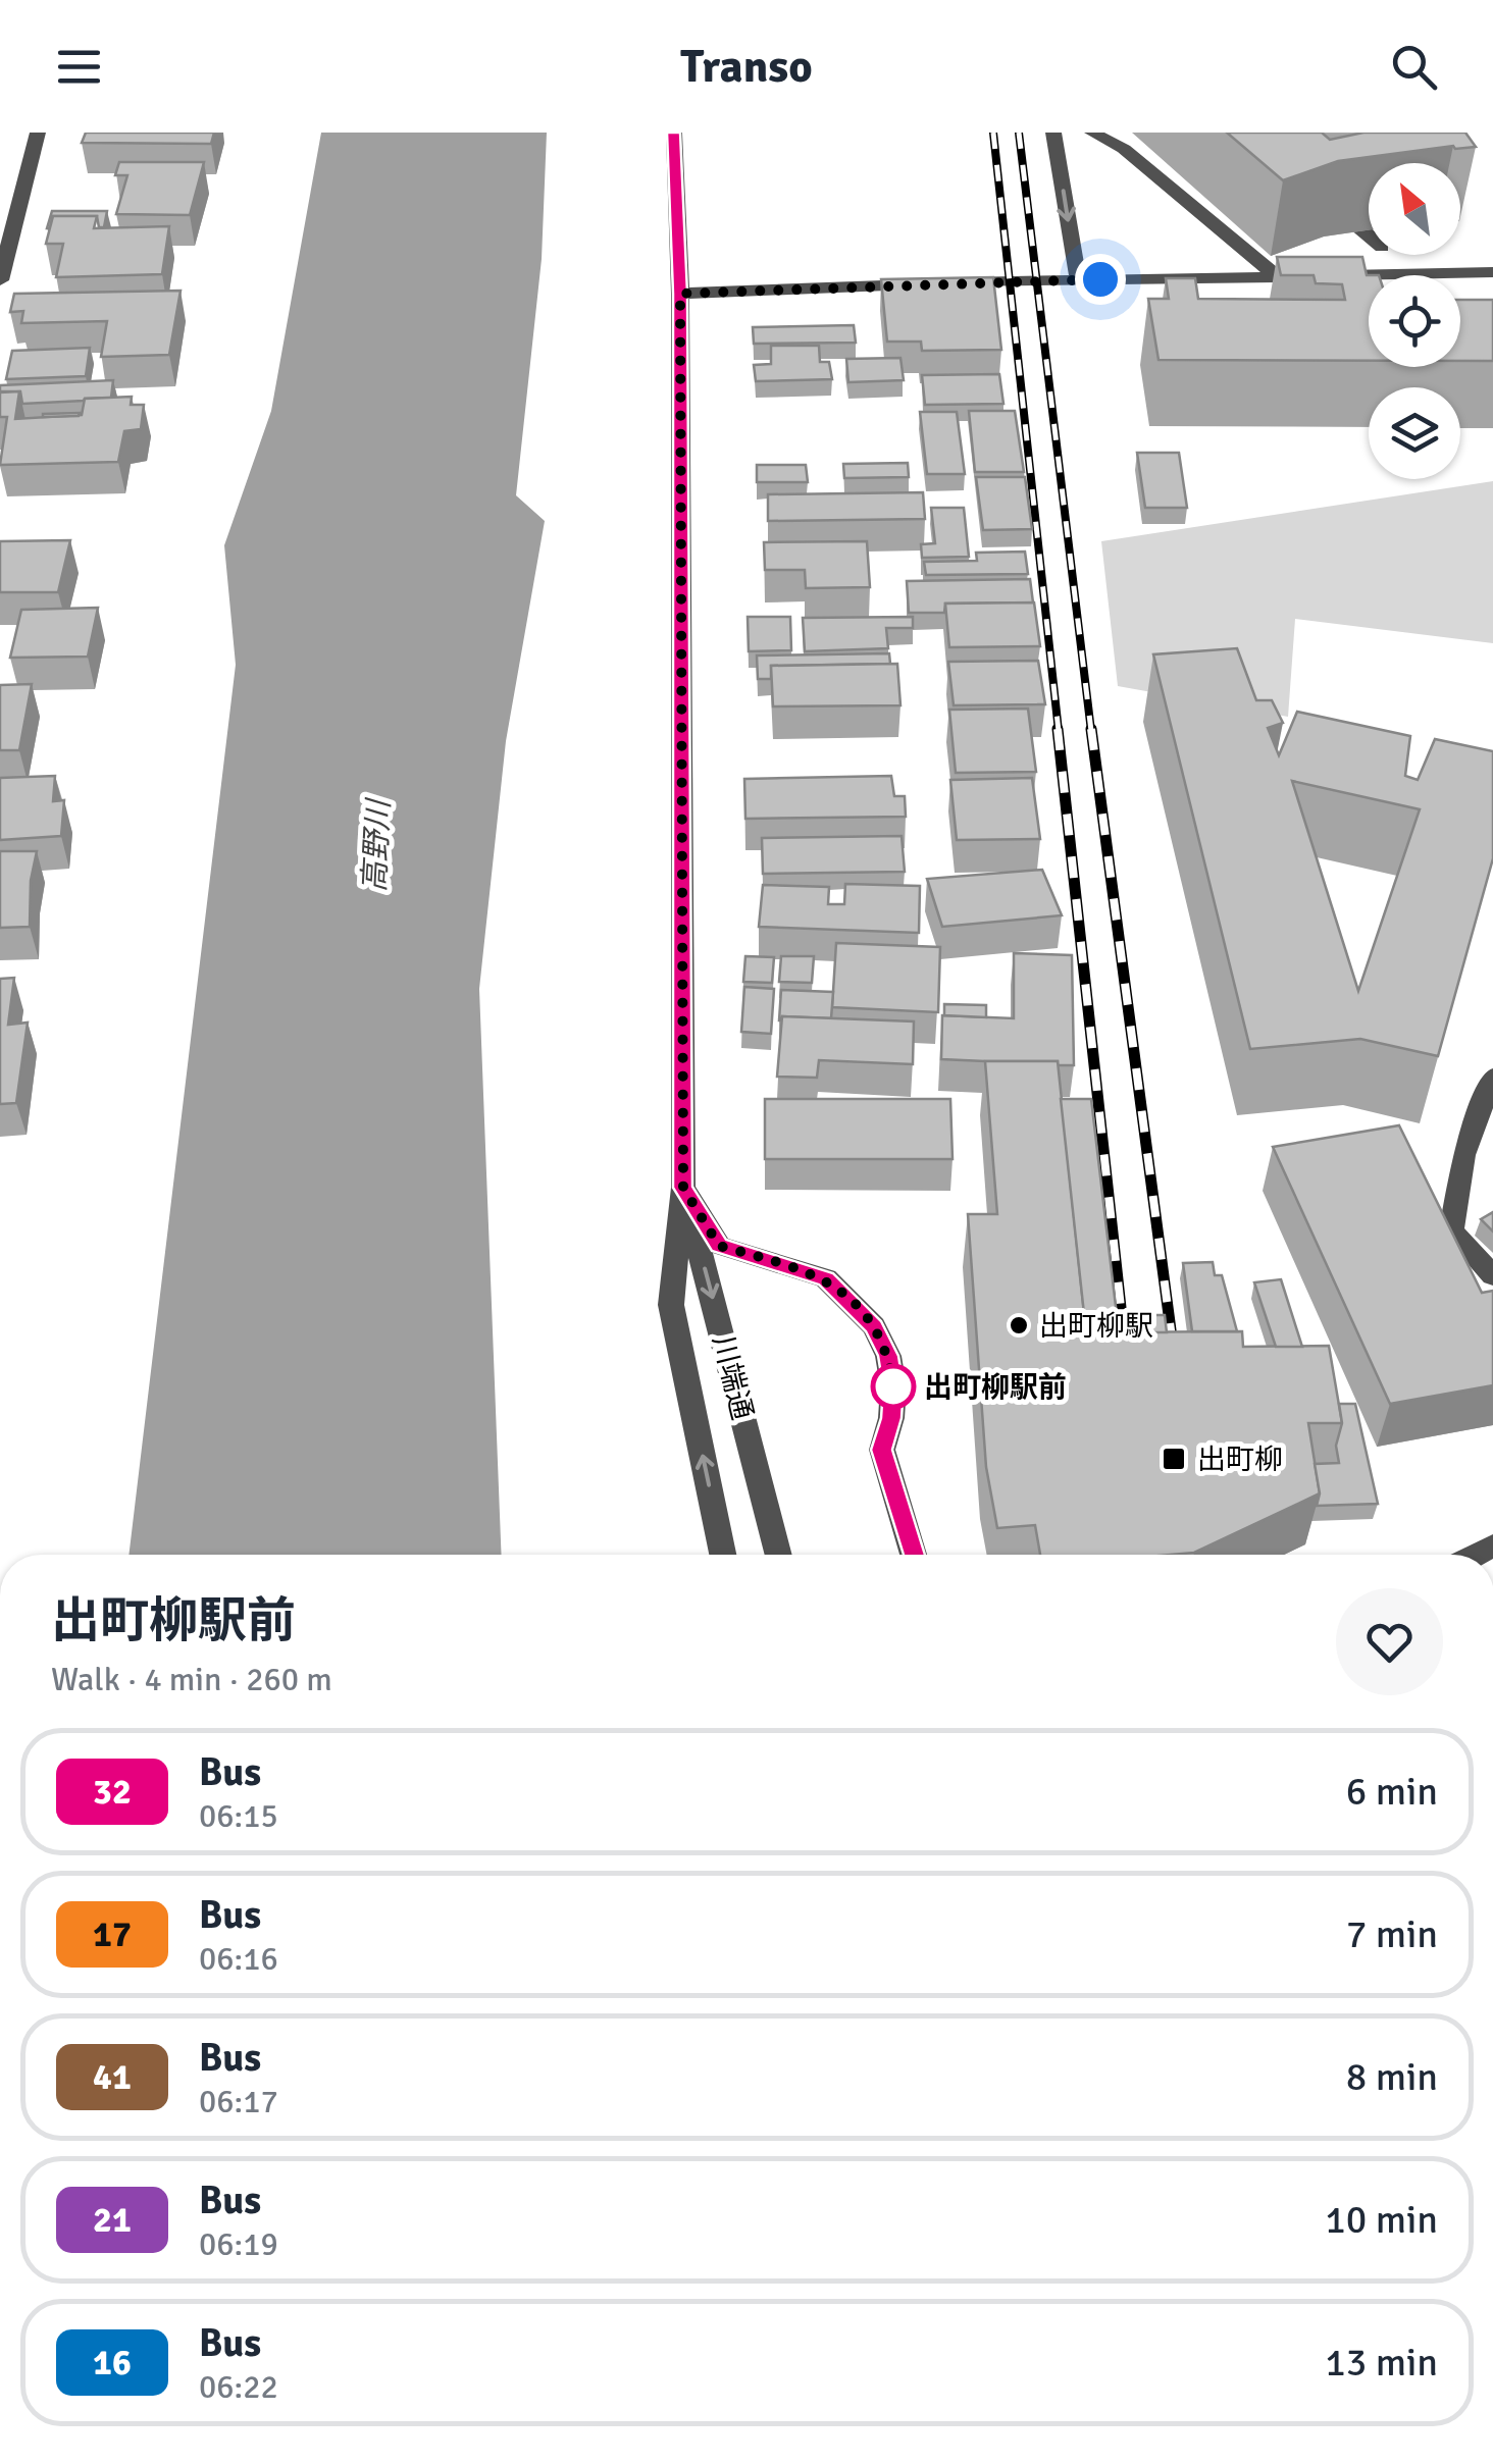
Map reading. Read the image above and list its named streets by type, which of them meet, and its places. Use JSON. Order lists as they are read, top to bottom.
{
  "streets": {
    "street": ["川端通"]
  },
  "water": ["高野川"],
  "places": {
    "other": ["出町柳駅", "出町柳駅前"],
    "transit": ["出町柳"]
  },
  "lines": ["bus line 32"],
  "north": "top left",
  "page": {
    "header": "Transo",
    "heading": ["出町柳駅前", "Walk · 4 min · 260 m"],
    "list": [
      {
        "mark": "32",
        "name": "Bus",
        "note": "06:15",
        "value": "6 min"
      },
      {
        "mark": "17",
        "name": "Bus",
        "note": "06:16",
        "value": "7 min"
      },
      {
        "mark": "41",
        "name": "Bus",
        "note": "06:17",
        "value": "8 min"
      },
      {
        "mark": "21",
        "name": "Bus",
        "note": "06:19",
        "value": "10 min"
      },
      {
        "mark": "16",
        "name": "Bus",
        "note": "06:22",
        "value": "13 min"
      }
    ]
  }
}
